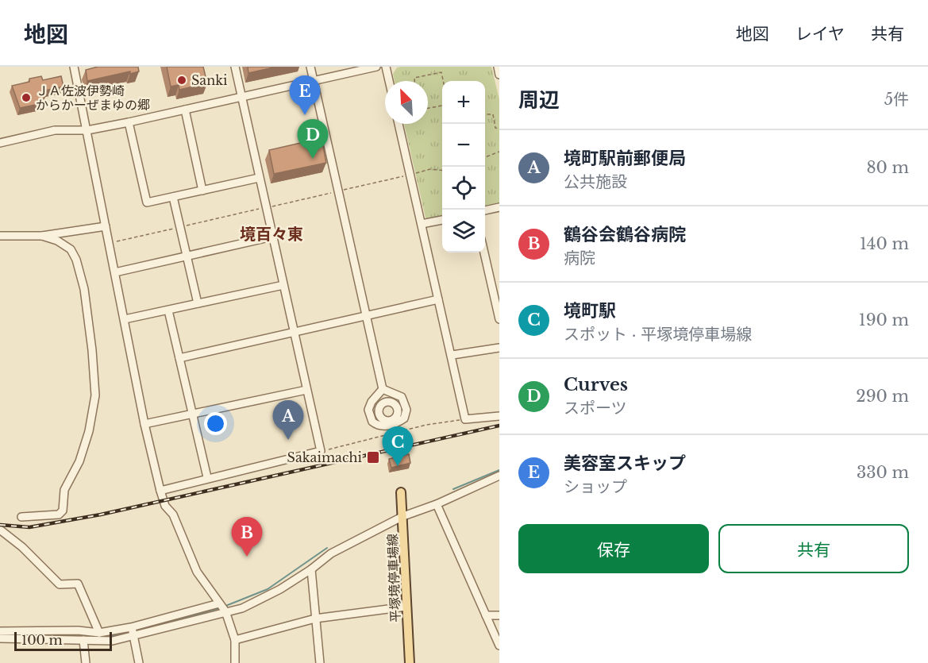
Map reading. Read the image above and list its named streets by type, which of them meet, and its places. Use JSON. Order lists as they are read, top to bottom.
{
  "streets": {
    "main road": ["平塚境停車場線"]
  },
  "districts": ["境百々東"],
  "places": {
    "other": ["Sanki", "ＪＡ佐波伊勢崎 からかーぜまゆの郷"],
    "transit": ["Sakaimachi"]
  },
  "scale_bar": "100 m",
  "north": "top left",
  "page": {
    "header": "地図",
    "nav": ["地図", "レイヤ", "共有"],
    "heading": ["周辺", "5件"],
    "pins": [
      "E",
      "D",
      "A",
      "C",
      "B"
    ],
    "map_buttons": ["+", "−"],
    "list": [
      {
        "mark": "A",
        "name": "境町駅前郵便局",
        "note": "公共施設",
        "value": "80 m"
      },
      {
        "mark": "B",
        "name": "鶴谷会鶴谷病院",
        "note": "病院",
        "value": "140 m"
      },
      {
        "mark": "C",
        "name": "境町駅",
        "note": "スポット · 平塚境停車場線",
        "value": "190 m"
      },
      {
        "mark": "D",
        "name": "Curves",
        "note": "スポーツ",
        "value": "290 m"
      },
      {
        "mark": "E",
        "name": "美容室スキップ",
        "note": "ショップ",
        "value": "330 m"
      }
    ],
    "buttons": ["保存", "共有"],
    "scale": "100 m"
  }
}
